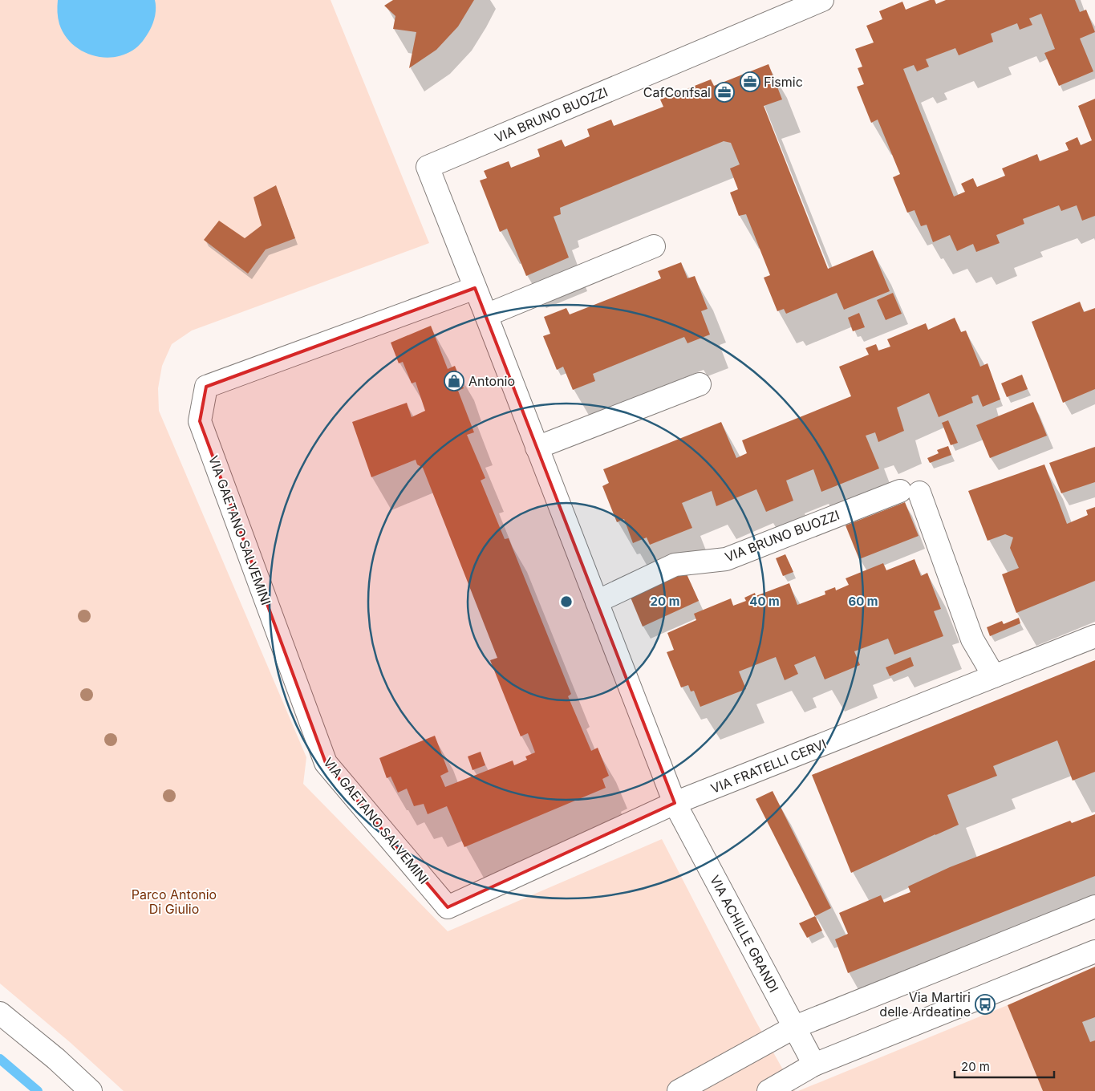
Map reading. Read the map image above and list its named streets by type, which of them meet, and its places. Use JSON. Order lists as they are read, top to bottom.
{
  "streets": {
    "street": [
      "VIA BRUNO BUOZZI",
      "VIA GAETANO SALVEMINI",
      "VIA FRATELLI CERVI",
      "VIA ACHILLE GRANDI"
    ]
  },
  "crossings": [
    ["VIA BRUNO BUOZZI", "VIA GAETANO SALVEMINI"],
    ["VIA BRUNO BUOZZI", "VIA FRATELLI CERVI"],
    ["VIA BRUNO BUOZZI", "VIA ACHILLE GRANDI"],
    ["VIA GAETANO SALVEMINI", "VIA FRATELLI CERVI"],
    ["VIA FRATELLI CERVI", "VIA ACHILLE GRANDI"]
  ],
  "parks": ["Parco Antonio Di Giulio"],
  "places": {
    "office": ["Fismic", "CafConfsal"],
    "shop": ["Antonio"],
    "bus stop": ["Via Martiri delle Ardeatine"]
  },
  "scale_bar": "20 m",
  "rings": ["20 m", "40 m", "60 m"]
}
